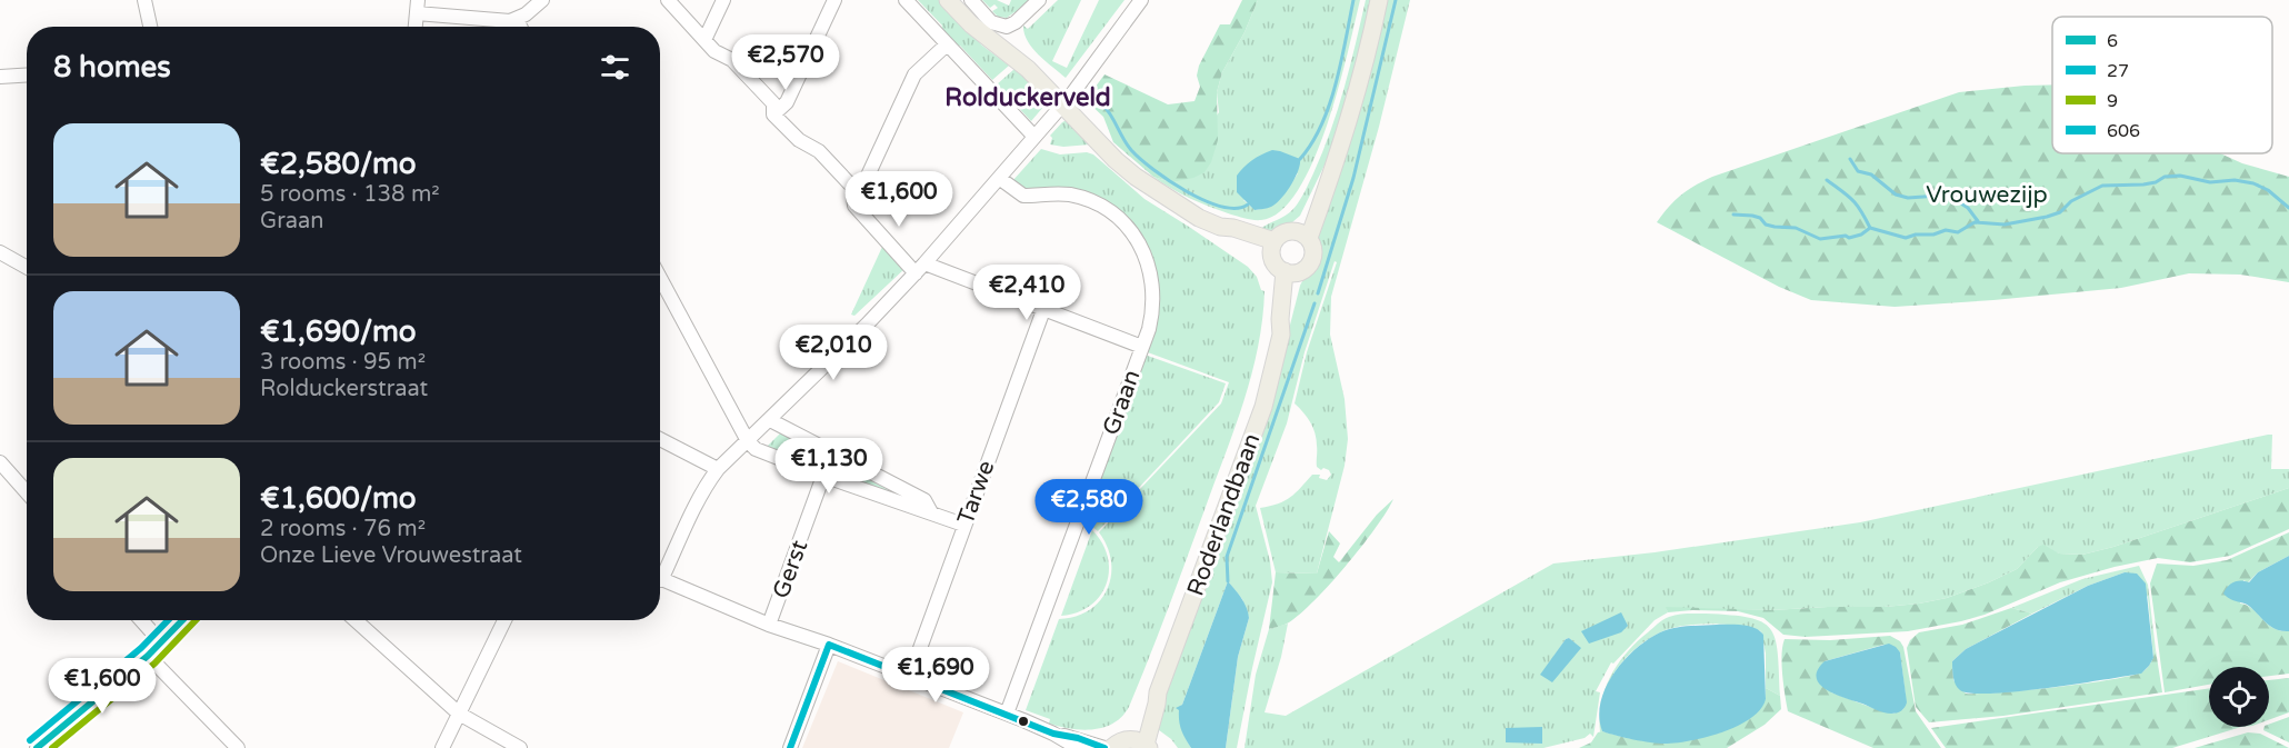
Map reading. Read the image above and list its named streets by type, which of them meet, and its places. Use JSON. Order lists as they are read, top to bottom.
{
  "streets": {
    "main road": ["Roderlandbaan"],
    "street": ["Graan", "Tarwe", "Gerst"]
  },
  "districts": ["Rolduckerveld"],
  "parks": ["Vrouwezijp"],
  "lines": [
    "transit line 6",
    "transit line 9",
    "transit line 606",
    "transit line 27"
  ],
  "legend": [
    "6",
    "27",
    "9",
    "606"
  ],
  "page": {
    "heading": "8 homes",
    "price": [
      "€2,570",
      "€1,600",
      "€2,410",
      "€2,010",
      "€1,130",
      "€2,580",
      "€1,690",
      "€1,600"
    ],
    "list": [
      {
        "name": "€2,580/mo",
        "note": "5 rooms · 138 m² · Graan"
      },
      {
        "name": "€1,690/mo",
        "note": "3 rooms · 95 m² · Rolduckerstraat"
      },
      {
        "name": "€1,600/mo",
        "note": "2 rooms · 76 m² · Onze Lieve Vrouwestraat"
      }
    ]
  }
}
